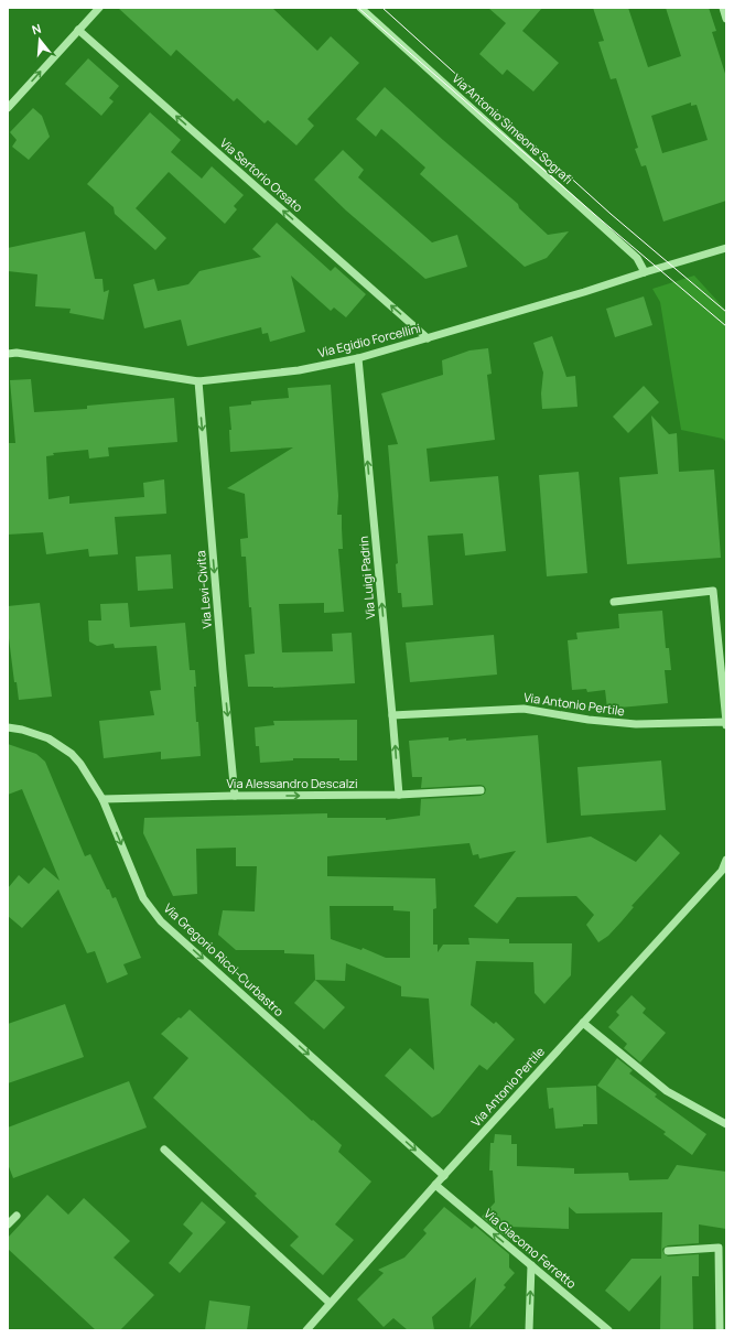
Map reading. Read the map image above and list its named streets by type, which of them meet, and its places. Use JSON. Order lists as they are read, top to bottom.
{
  "streets": {
    "street": [
      "Via Antonio Simeone Sografi",
      "Via Sertorio Orsato",
      "Via Egidio Forcellini",
      "Via Luigi Padrin",
      "Via Levi-Civita",
      "Via Antonio Pertile",
      "Via Alessandro Descalzi",
      "Via Gregorio Ricci-Curbastro",
      "Via Giacomo Ferretto"
    ]
  },
  "crossings": [
    ["Via Antonio Simeone Sografi", "Via Egidio Forcellini"],
    ["Via Sertorio Orsato", "Via Egidio Forcellini"],
    ["Via Egidio Forcellini", "Via Luigi Padrin"],
    ["Via Egidio Forcellini", "Via Levi-Civita"],
    ["Via Luigi Padrin", "Via Antonio Pertile"],
    ["Via Luigi Padrin", "Via Alessandro Descalzi"],
    ["Via Levi-Civita", "Via Alessandro Descalzi"],
    ["Via Antonio Pertile", "Via Gregorio Ricci-Curbastro"],
    ["Via Antonio Pertile", "Via Giacomo Ferretto"],
    ["Via Alessandro Descalzi", "Via Gregorio Ricci-Curbastro"]
  ],
  "one_way": [
    "Via Sertorio Orsato",
    "Via Luigi Padrin",
    "Via Levi-Civita",
    "Via Alessandro Descalzi",
    "Via Gregorio Ricci-Curbastro",
    "Via Giacomo Ferretto"
  ],
  "north": "top"
}
